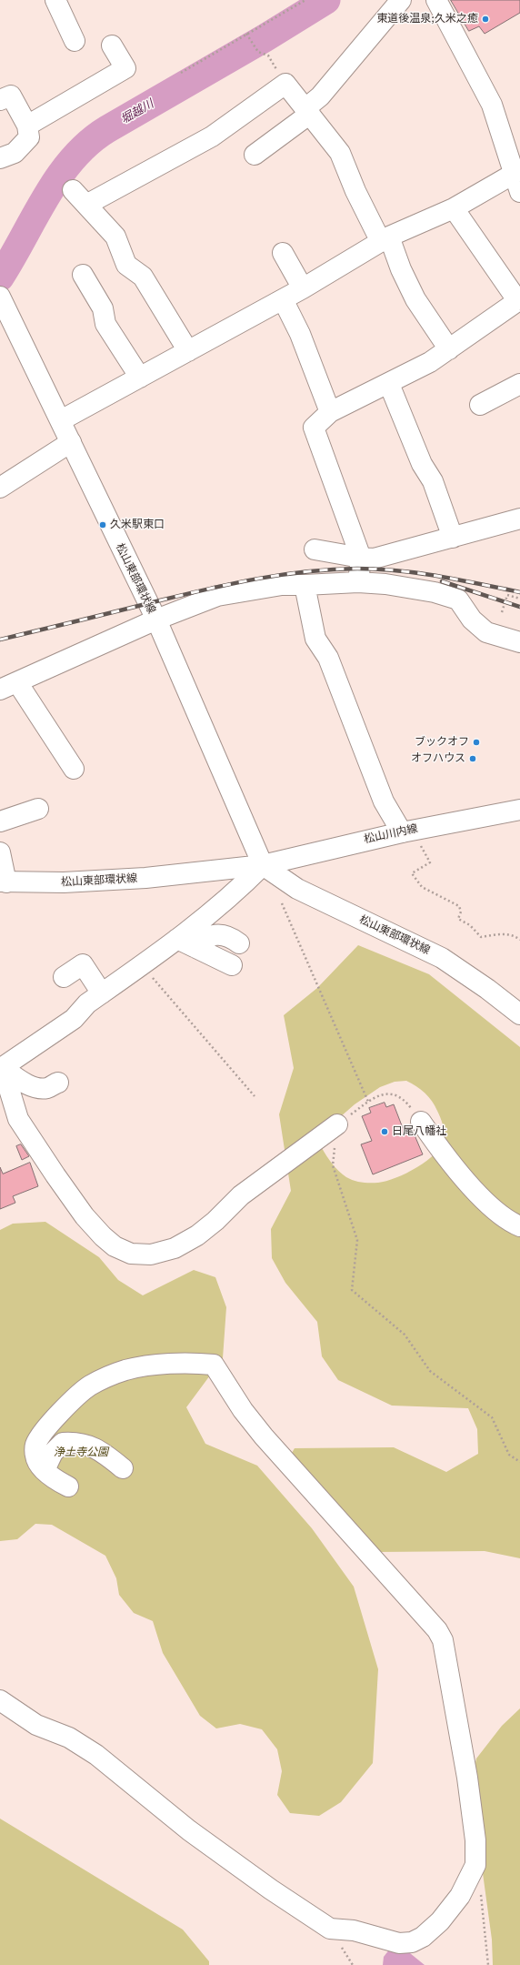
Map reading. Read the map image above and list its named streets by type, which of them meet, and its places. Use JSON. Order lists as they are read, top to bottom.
{
  "streets": {
    "street": ["松山東部環状線", "松山川内線"]
  },
  "crossings": [
    ["松山東部環状線", "松山川内線"]
  ],
  "water": ["堀越川"],
  "parks": ["浄土寺公園"],
  "places": [
    "東道後温泉;久米之癒",
    "久米駅東口",
    "ブックオフ",
    "オフハウス",
    "日尾八幡社"
  ]
}
